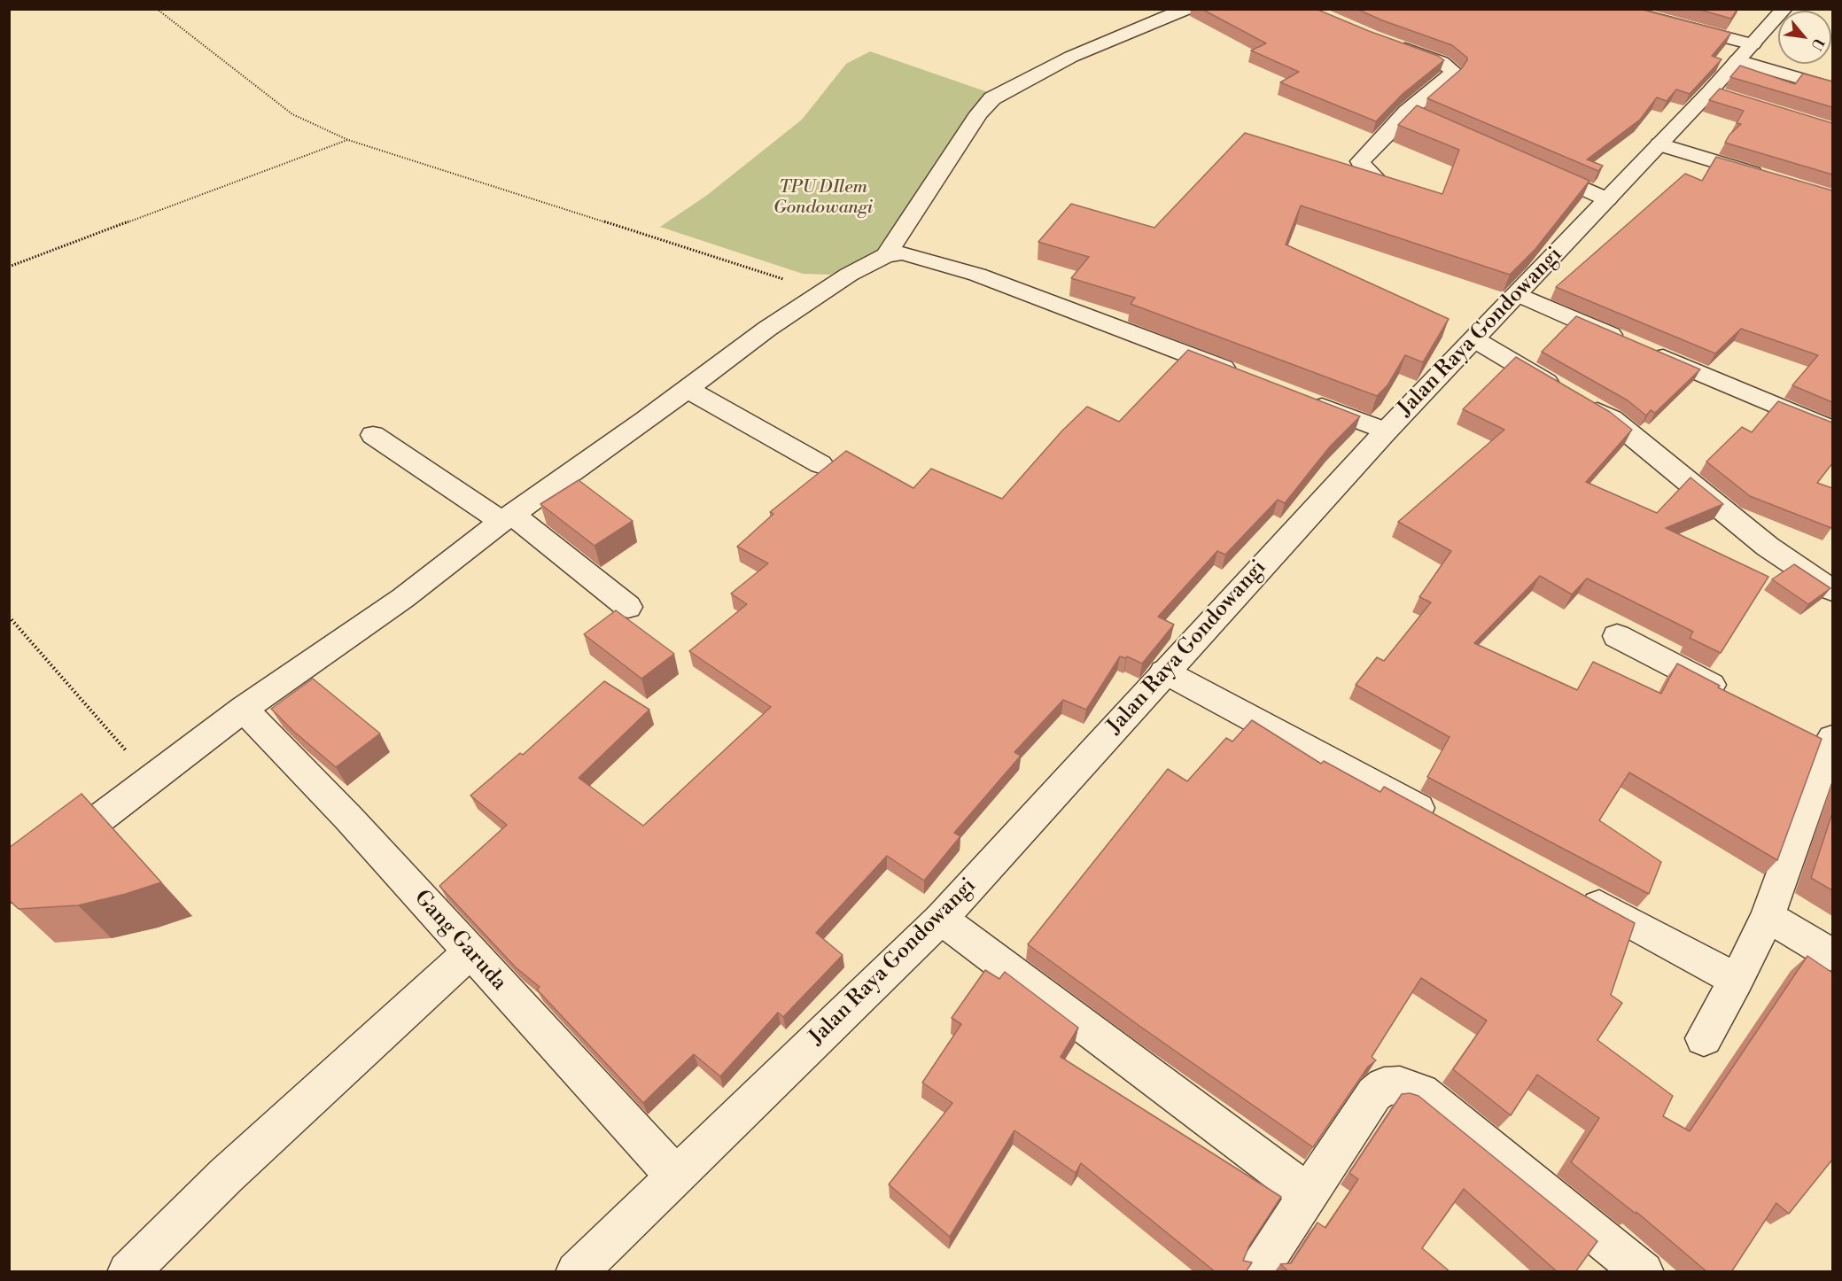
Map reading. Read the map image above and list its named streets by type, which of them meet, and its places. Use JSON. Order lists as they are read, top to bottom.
{
  "streets": {
    "street": ["Jalan Raya Gondowangi", "Gang Garuda"]
  },
  "crossings": [
    ["Jalan Raya Gondowangi", "Gang Garuda"]
  ],
  "parks": ["TPU DIlem Gondowangi"],
  "north": "bottom right"
}
